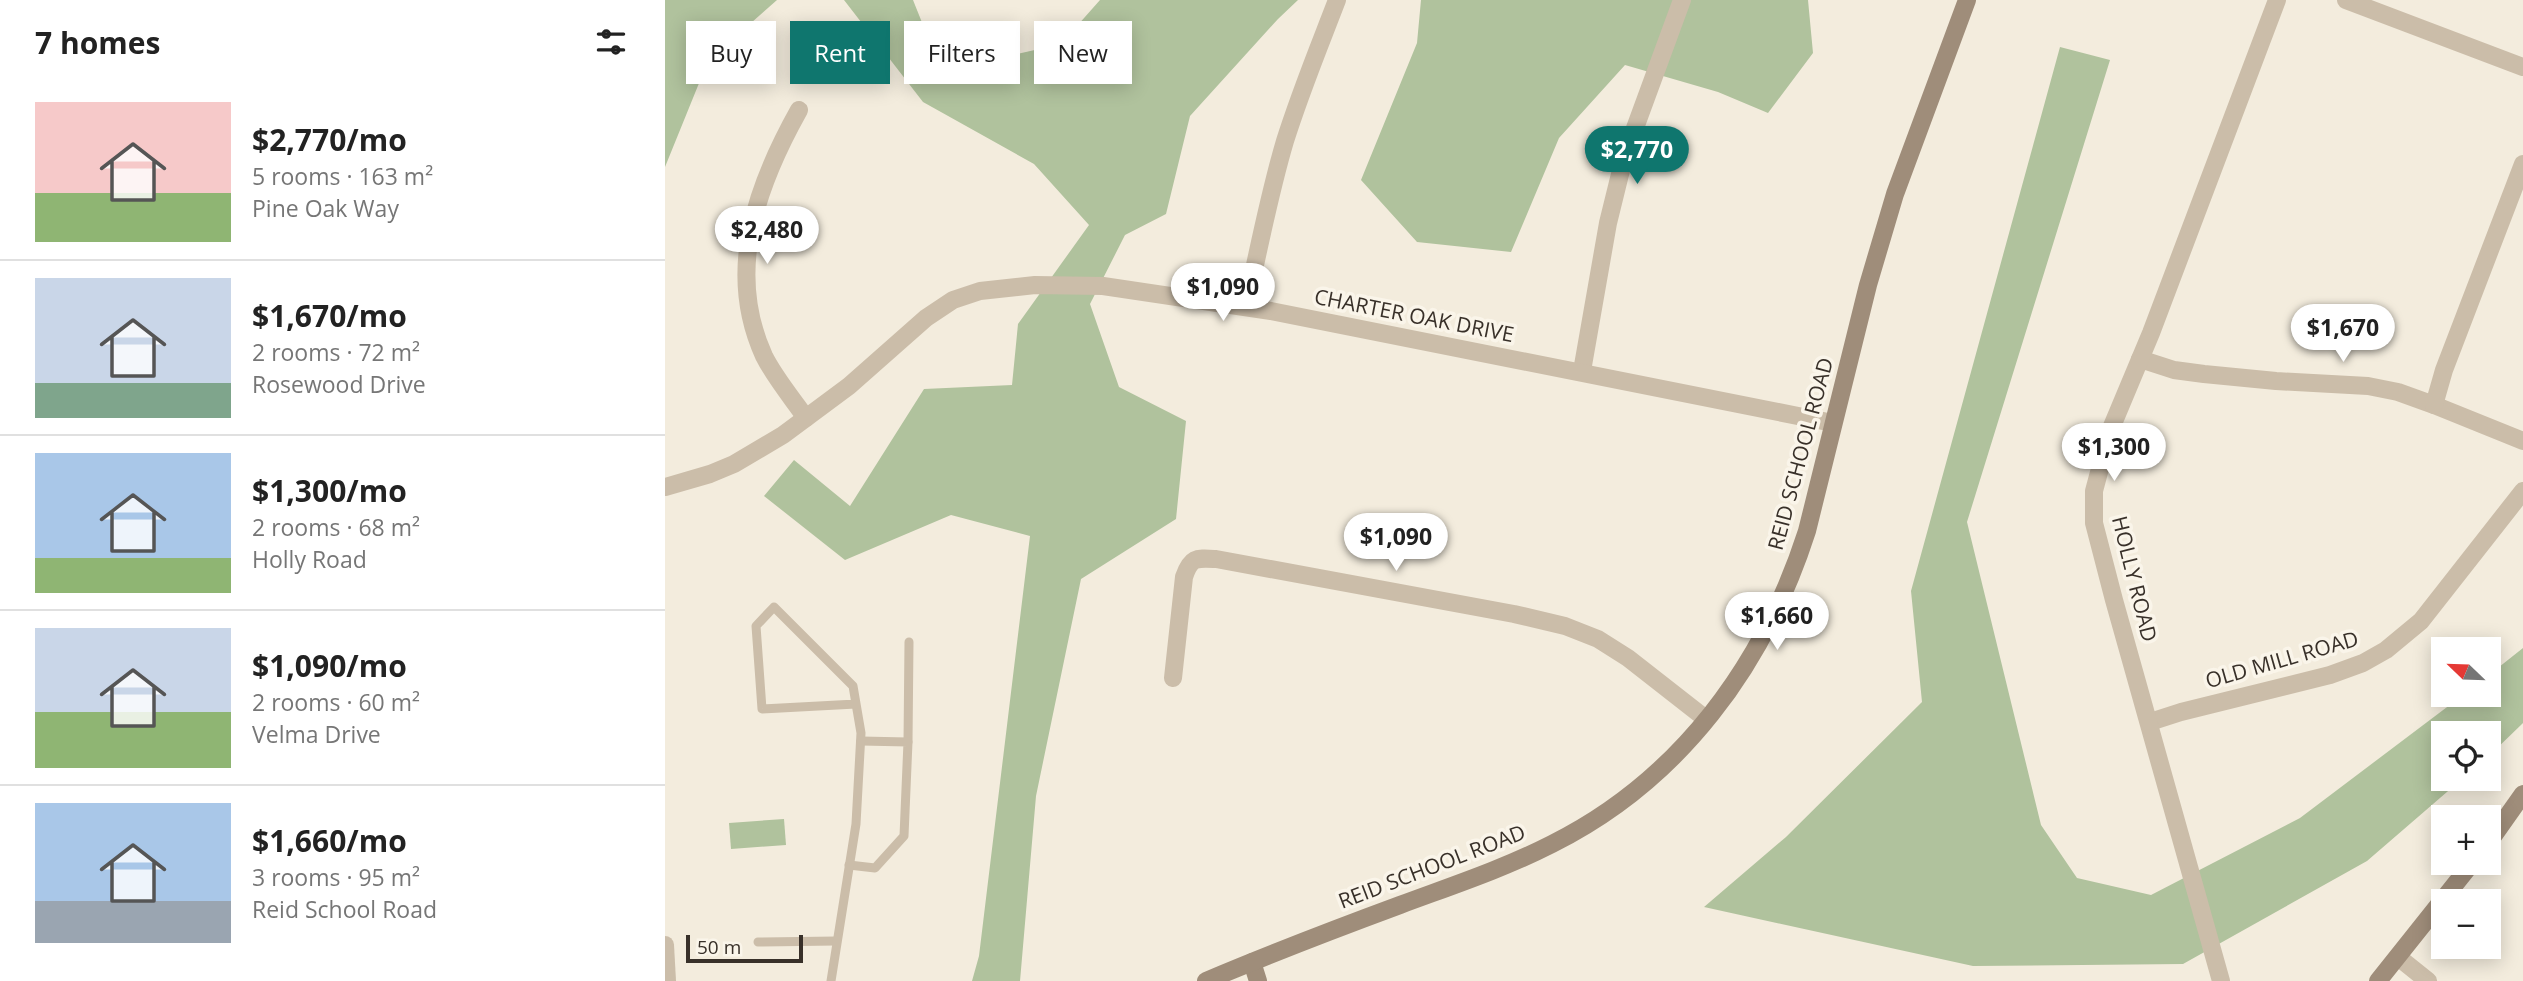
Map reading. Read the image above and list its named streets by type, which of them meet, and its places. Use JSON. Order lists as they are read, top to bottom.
{
  "streets": {
    "street": [
      "CHARTER OAK DRIVE",
      "REID SCHOOL ROAD",
      "HOLLY ROAD",
      "OLD MILL ROAD"
    ]
  },
  "crossings": [
    ["CHARTER OAK DRIVE", "REID SCHOOL ROAD"],
    ["HOLLY ROAD", "OLD MILL ROAD"]
  ],
  "scale_bar": "50 m",
  "north": "top left",
  "page": {
    "heading": "7 homes",
    "chip": [
      "Buy",
      "Rent",
      "Filters",
      "New"
    ],
    "list": [
      {
        "name": "$2,770/mo",
        "note": "5 rooms · 163 m² · Pine Oak Way"
      },
      {
        "name": "$1,670/mo",
        "note": "2 rooms · 72 m² · Rosewood Drive"
      },
      {
        "name": "$1,300/mo",
        "note": "2 rooms · 68 m² · Holly Road"
      },
      {
        "name": "$1,090/mo",
        "note": "2 rooms · 60 m² · Velma Drive"
      },
      {
        "name": "$1,660/mo",
        "note": "3 rooms · 95 m² · Reid School Road"
      }
    ],
    "price": [
      "$2,770",
      "$2,480",
      "$1,090",
      "$1,670",
      "$1,300",
      "$1,090",
      "$1,660"
    ],
    "map_buttons": ["+", "−"],
    "scale": "50 m"
  }
}
